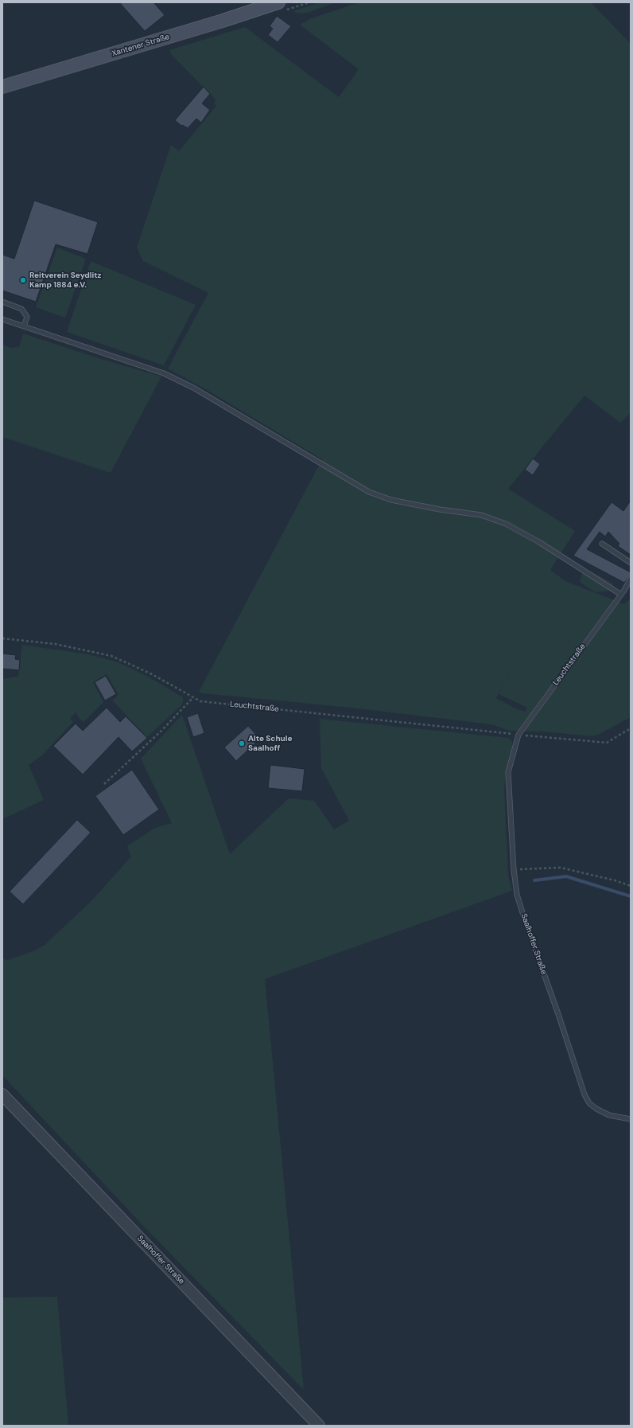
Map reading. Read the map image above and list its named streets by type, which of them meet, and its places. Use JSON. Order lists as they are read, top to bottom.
{
  "streets": {
    "main road": ["Xantener Straße"],
    "street": ["Saalhoffer Straße"],
    "lane": ["Leuchtstraße"]
  },
  "crossings": [
    ["Leuchtstraße", "Saalhoffer Straße"]
  ],
  "places": ["Reitverein Seydlitz Kamp 1884 e.V.", "Alte Schule Saalhoff"]
}
